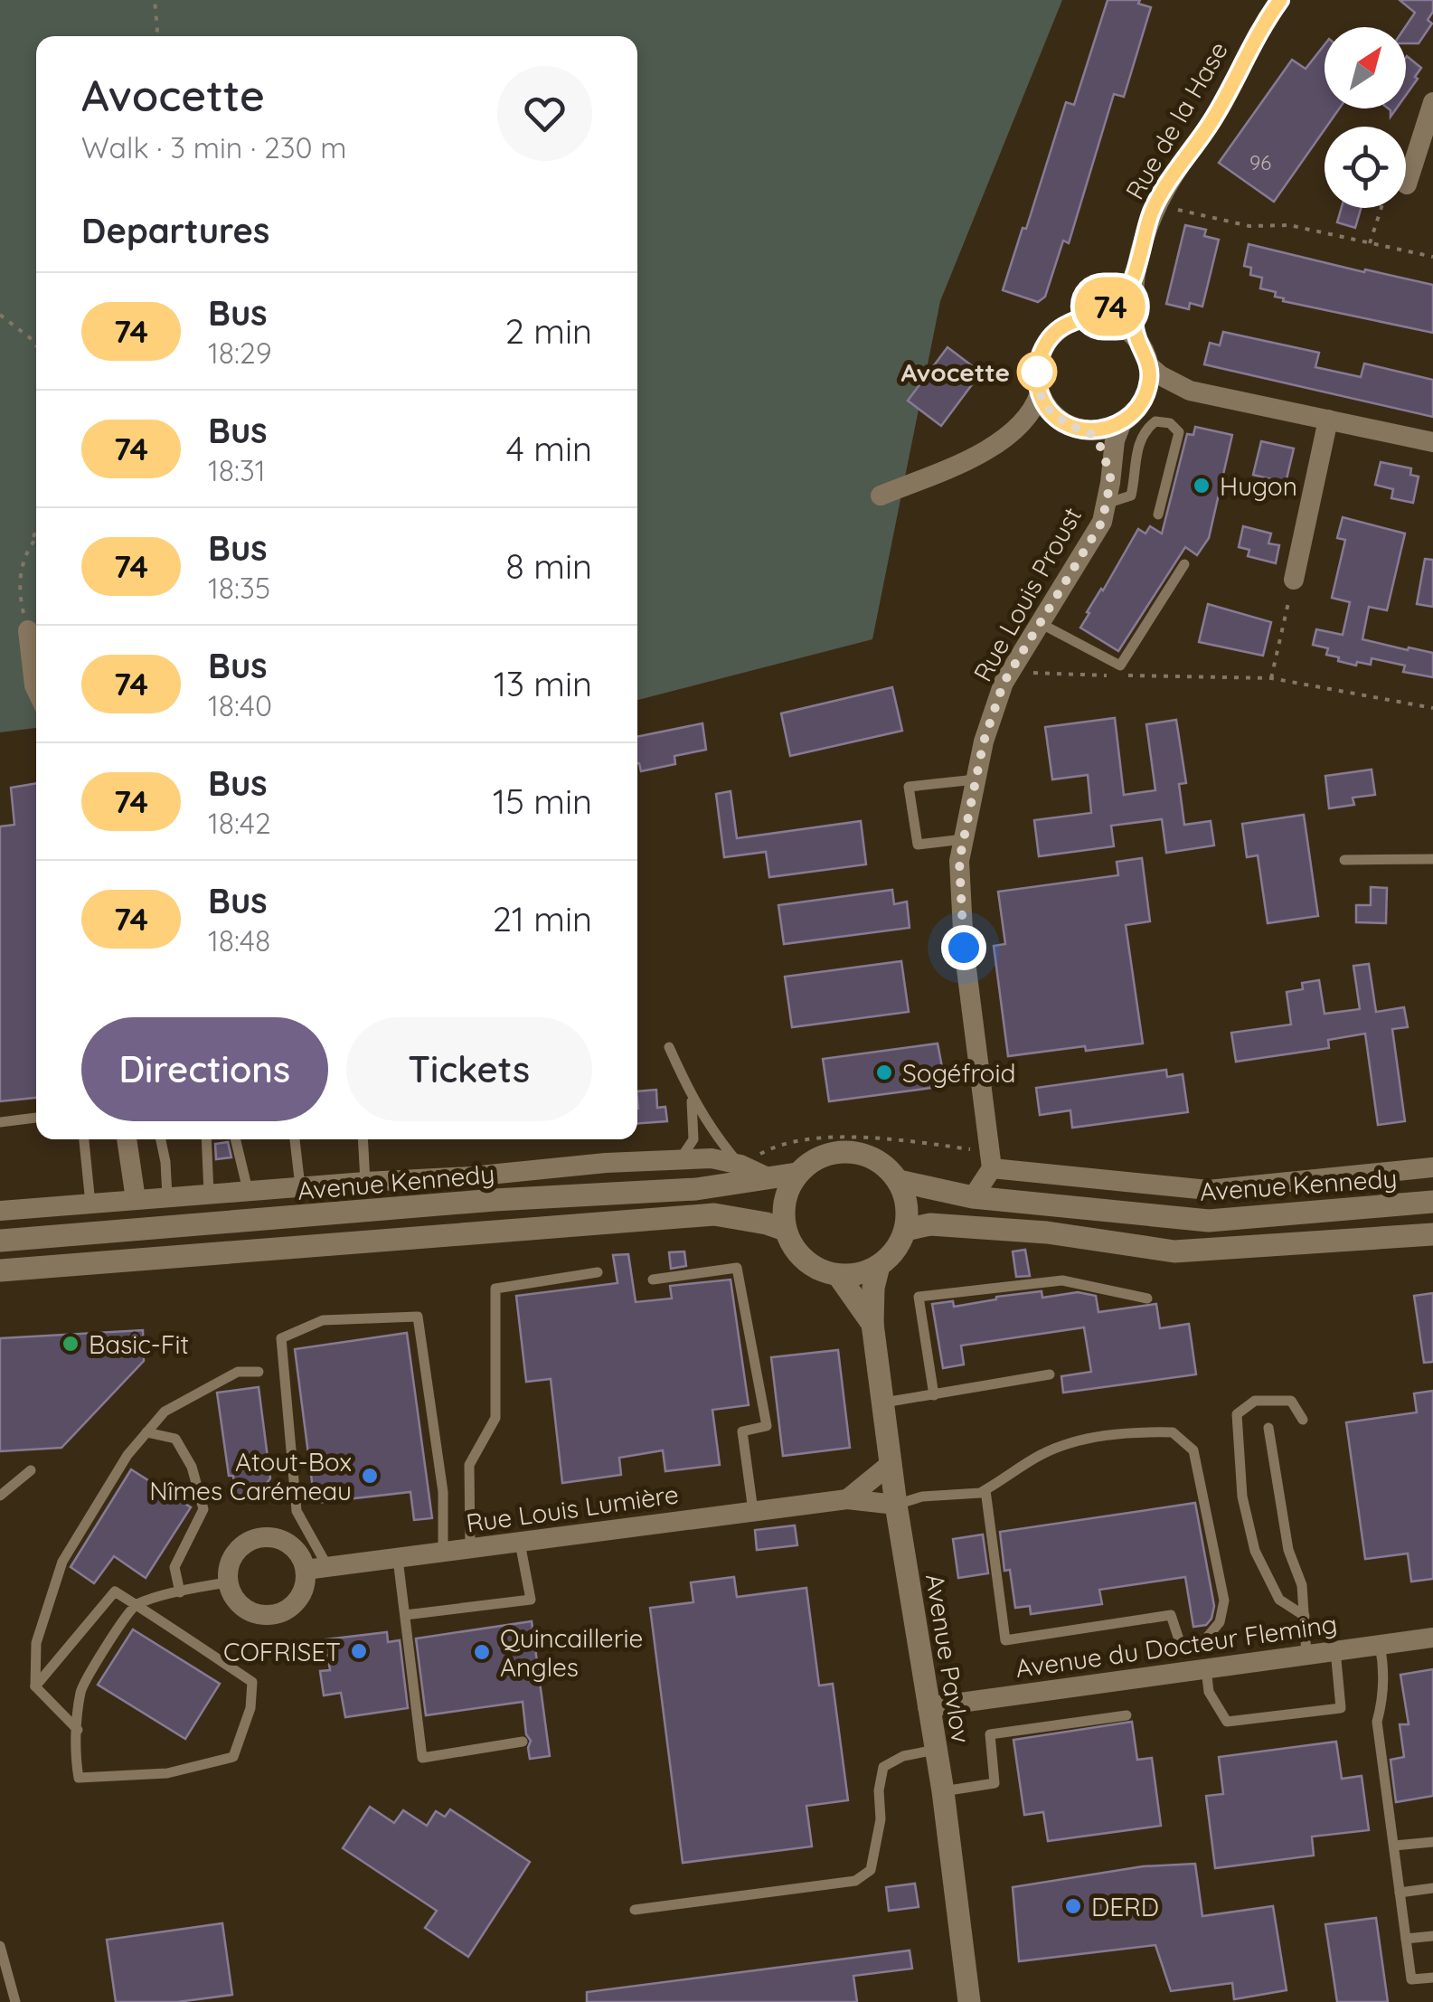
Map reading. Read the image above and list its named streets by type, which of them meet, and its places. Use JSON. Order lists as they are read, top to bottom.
{
  "streets": {
    "main road": ["Avenue Kennedy", "Avenue Pavlov"],
    "street": [
      "Rue de la Hase",
      "Rue Louis Proust",
      "Rue Louis Lumière",
      "Avenue du Docteur Fleming"
    ]
  },
  "crossings": [
    ["Avenue Kennedy", "Avenue Pavlov"],
    ["Rue Louis Lumière", "Avenue Pavlov"],
    ["Avenue du Docteur Fleming", "Avenue Pavlov"]
  ],
  "places": [
    "Avocette",
    "Hugon",
    "Sogéfroid",
    "Basic-Fit",
    "Atout-Box Nîmes Carémeau",
    "COFRISET",
    "Quincaillerie Angles",
    "DERD"
  ],
  "lines": ["bus line 74"],
  "house_numbers": ["96"],
  "north": "top right",
  "page": {
    "on_map": "74",
    "heading": [
      ["Avocette", "Walk · 3 min · 230 m"],
      "Departures"
    ],
    "list": [
      {
        "mark": "74",
        "name": "Bus",
        "note": "18:29",
        "value": "2 min"
      },
      {
        "mark": "74",
        "name": "Bus",
        "note": "18:31",
        "value": "4 min"
      },
      {
        "mark": "74",
        "name": "Bus",
        "note": "18:35",
        "value": "8 min"
      },
      {
        "mark": "74",
        "name": "Bus",
        "note": "18:40",
        "value": "13 min"
      },
      {
        "mark": "74",
        "name": "Bus",
        "note": "18:42",
        "value": "15 min"
      },
      {
        "mark": "74",
        "name": "Bus",
        "note": "18:48",
        "value": "21 min"
      }
    ],
    "buttons": ["Directions", "Tickets"]
  }
}
